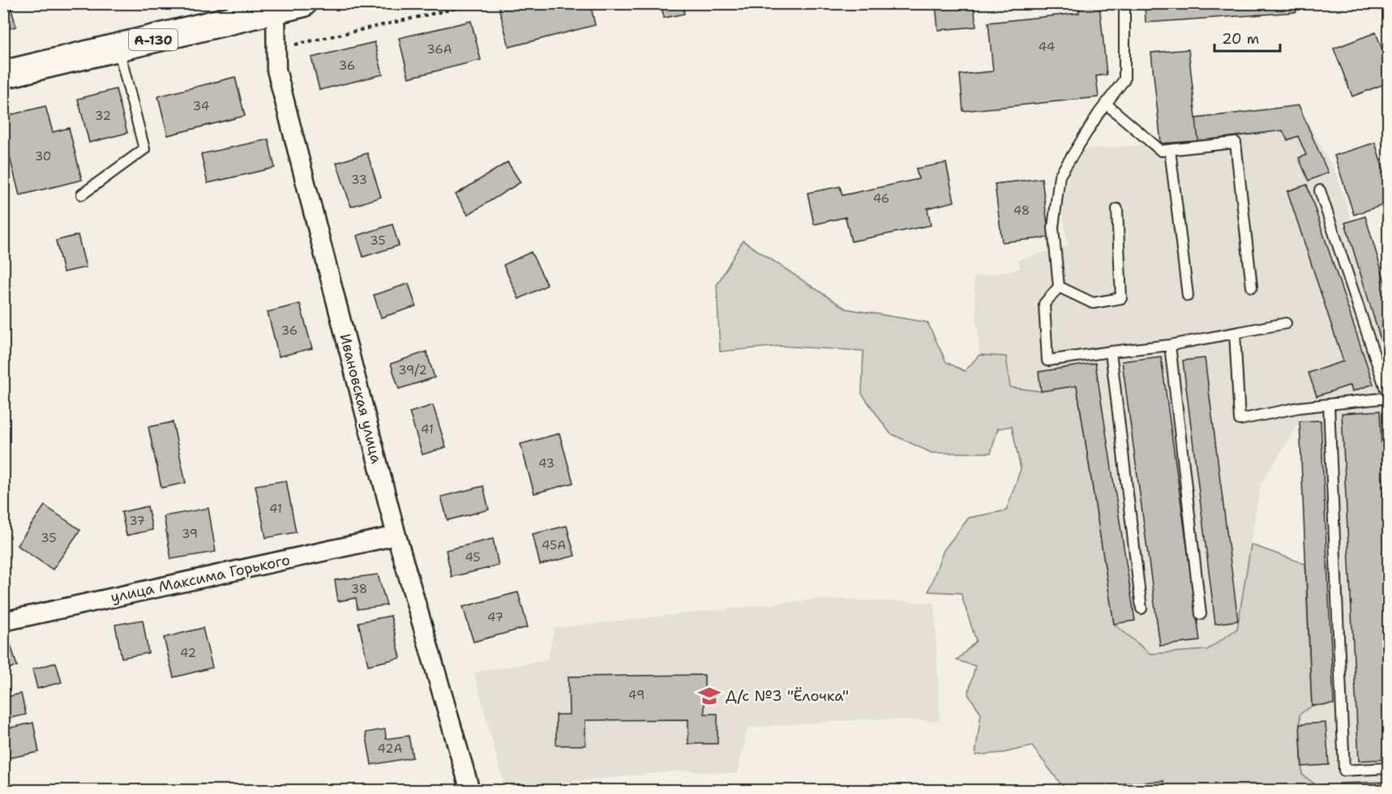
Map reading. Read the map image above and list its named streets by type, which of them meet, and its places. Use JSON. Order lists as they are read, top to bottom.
{
  "streets": {
    "main road": ["А-130"],
    "street": ["Ивановская улица", "улица Максима Горького"]
  },
  "crossings": [
    ["А-130", "Ивановская улица"],
    ["Ивановская улица", "улица Максима Горького"]
  ],
  "places": {
    "school or university": ["Д/с №3 \"Ёлочка\""]
  },
  "house_numbers": [
    "44",
    "36А",
    "36",
    "34",
    "32",
    "30",
    "33",
    "46",
    "48",
    "35",
    "36",
    "39/2",
    "41",
    "43",
    "41",
    "37",
    "39",
    "35",
    "45А",
    "45",
    "38",
    "47",
    "42",
    "49",
    "42А"
  ],
  "scale_bar": "20 m"
}
